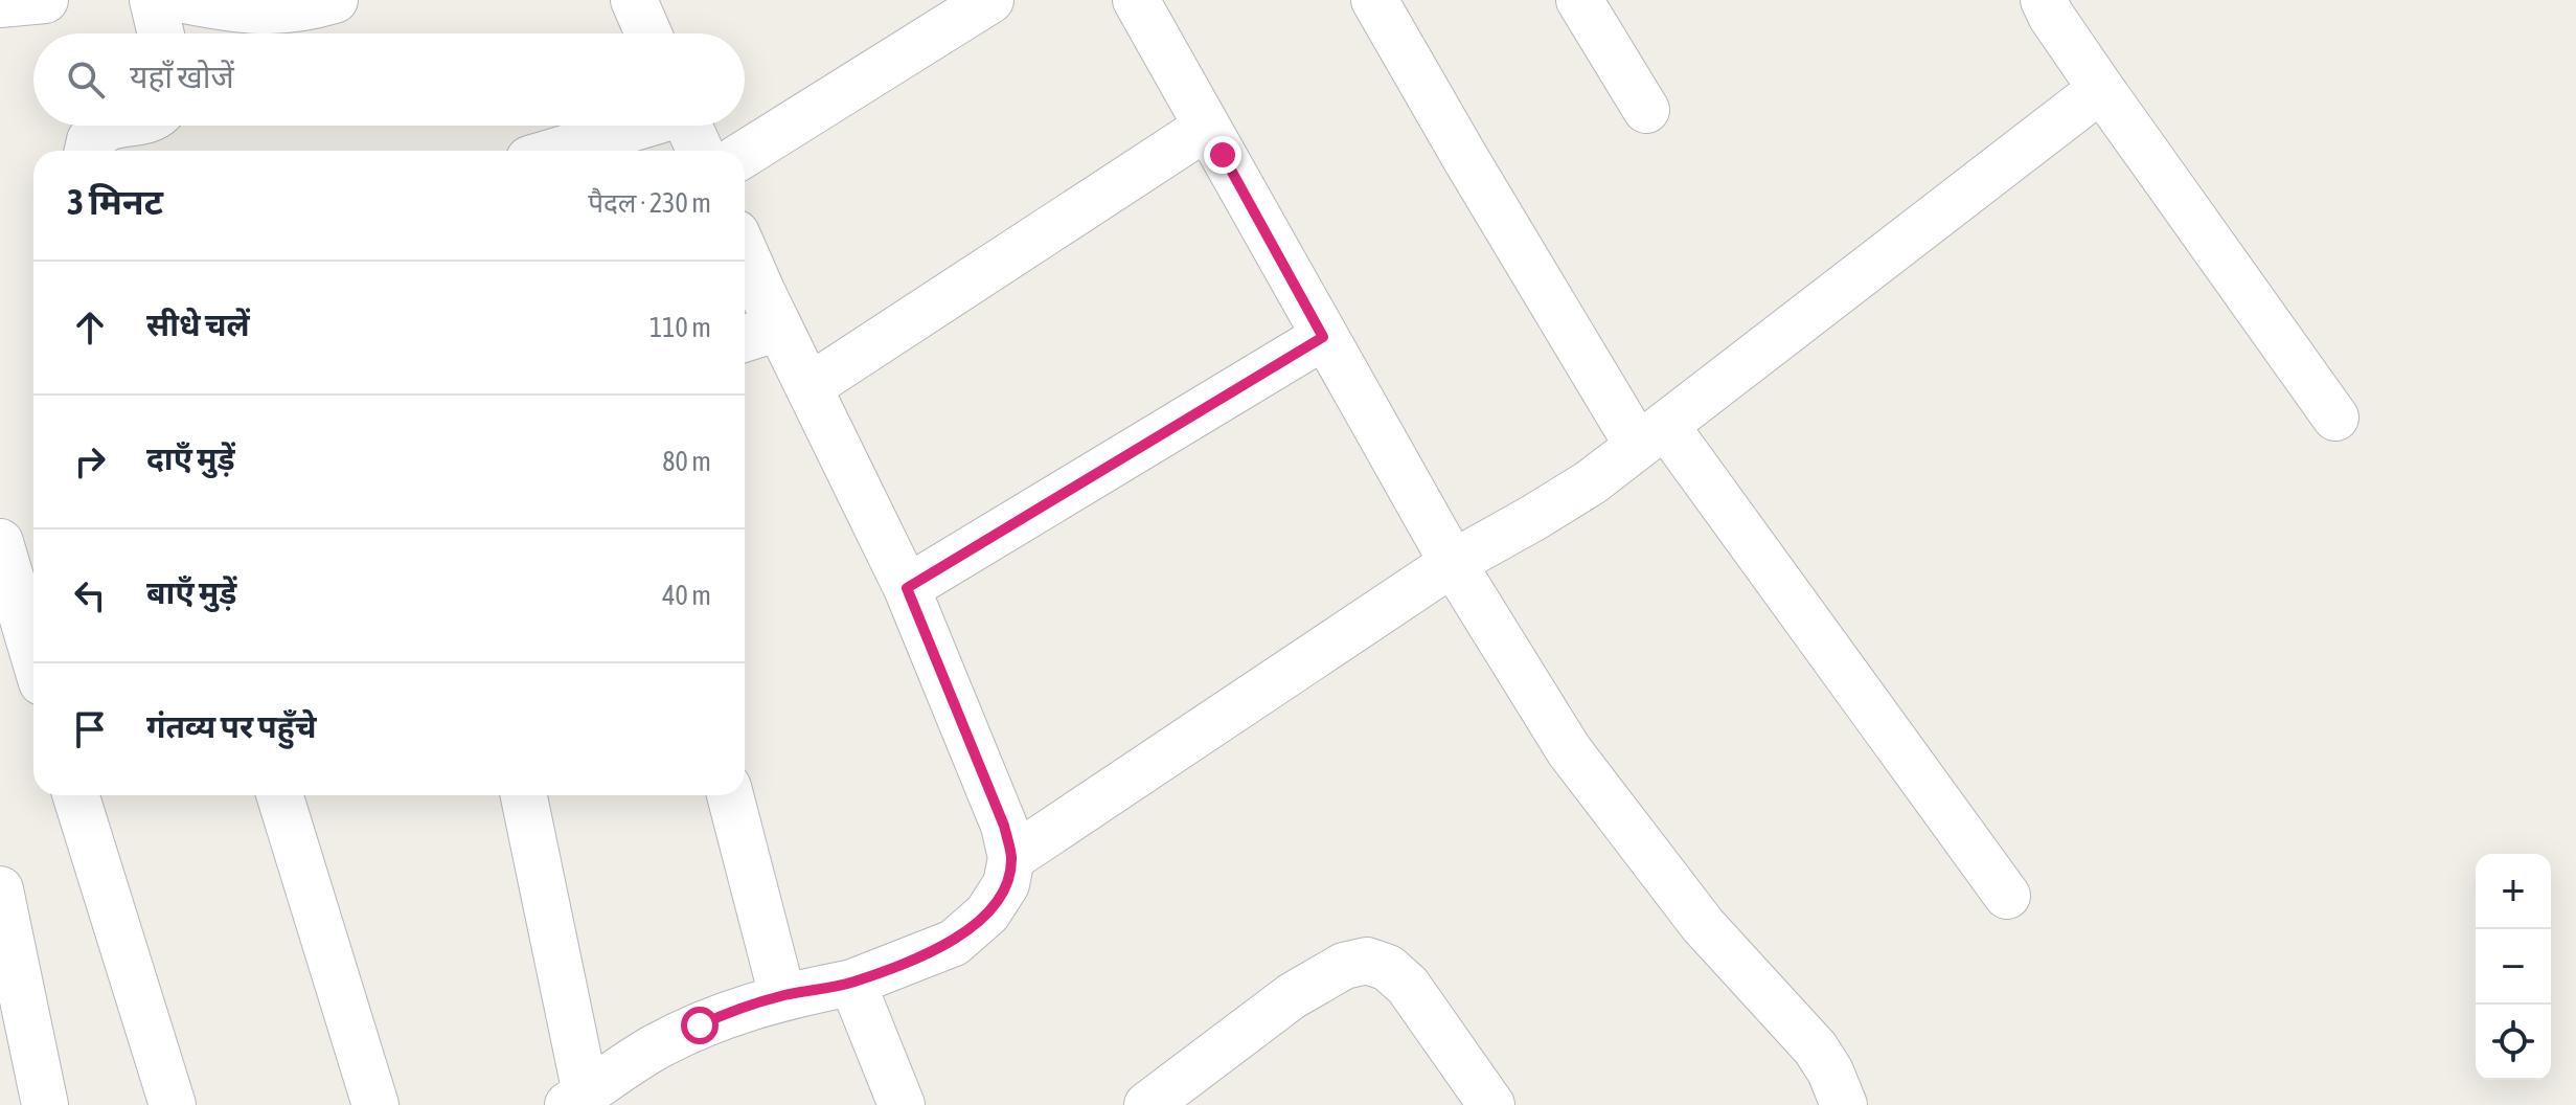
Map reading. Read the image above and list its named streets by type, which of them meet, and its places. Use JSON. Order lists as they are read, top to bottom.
{
  "page": {
    "search": "यहाँ खोजें",
    "heading": ["3 मिनट", "पैदल · 230 m"],
    "list": [
      ["सीधे चलें", "110 m"],
      ["दाएँ मुड़ें", "80 m"],
      ["बाएँ मुड़ें", "40 m"],
      "गंतव्य पर पहुँचे"
    ],
    "map_buttons": ["+", "−"]
  }
}
